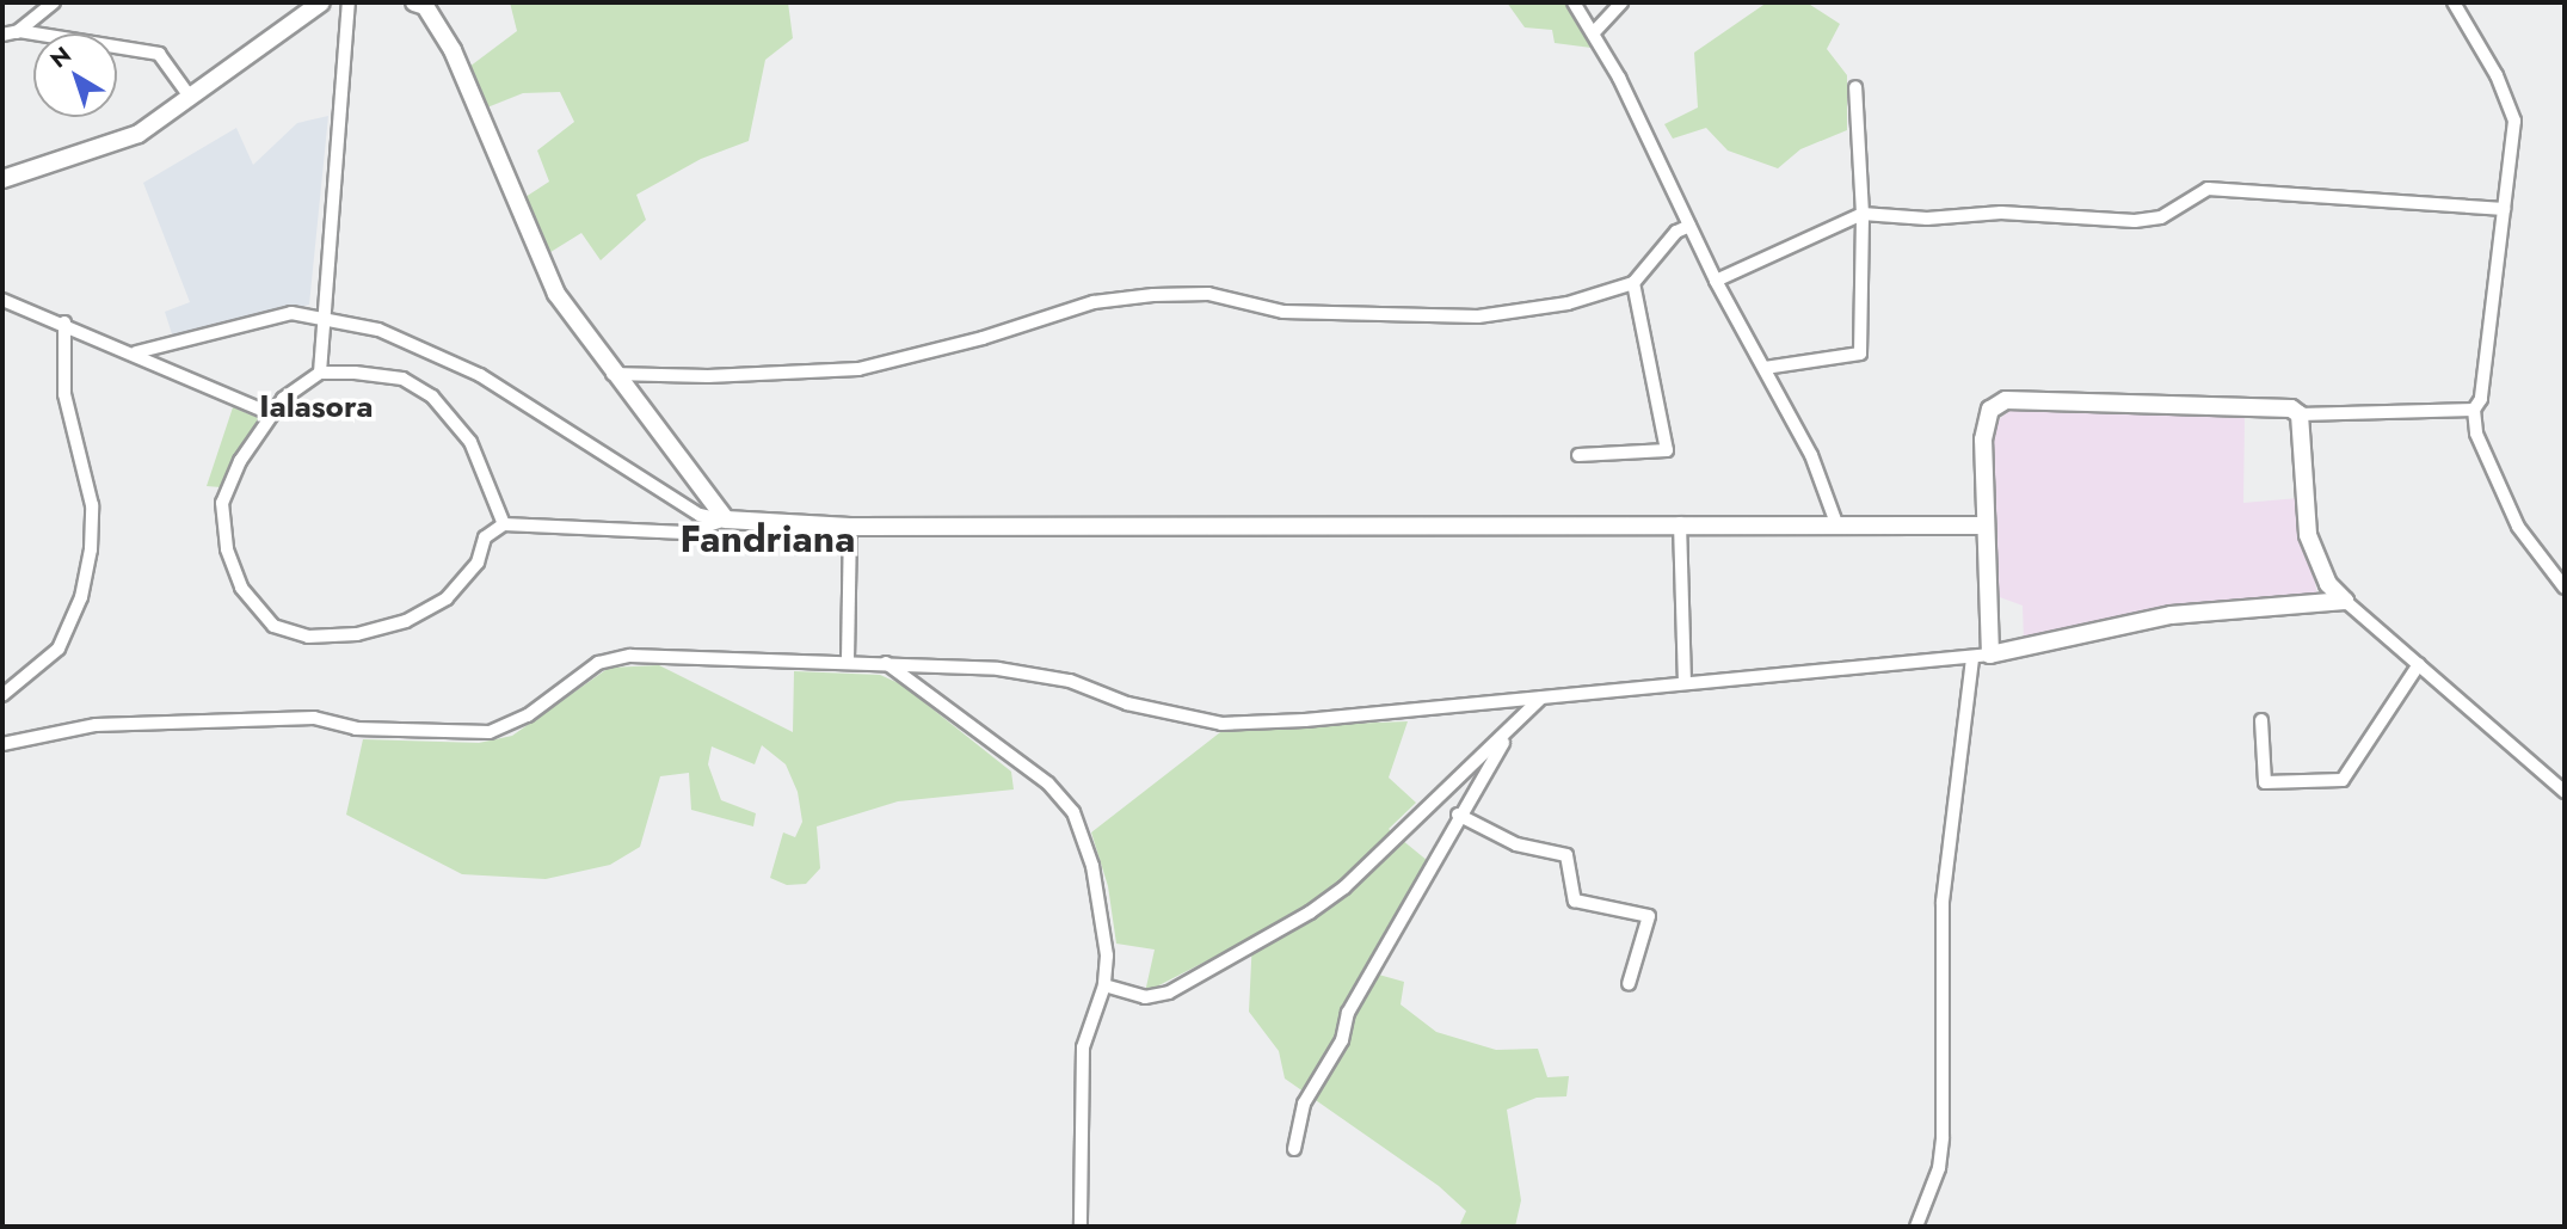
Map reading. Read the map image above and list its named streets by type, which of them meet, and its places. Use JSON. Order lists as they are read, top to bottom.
{
  "districts": ["Ialasora", "Fandriana"],
  "north": "top left"
}
